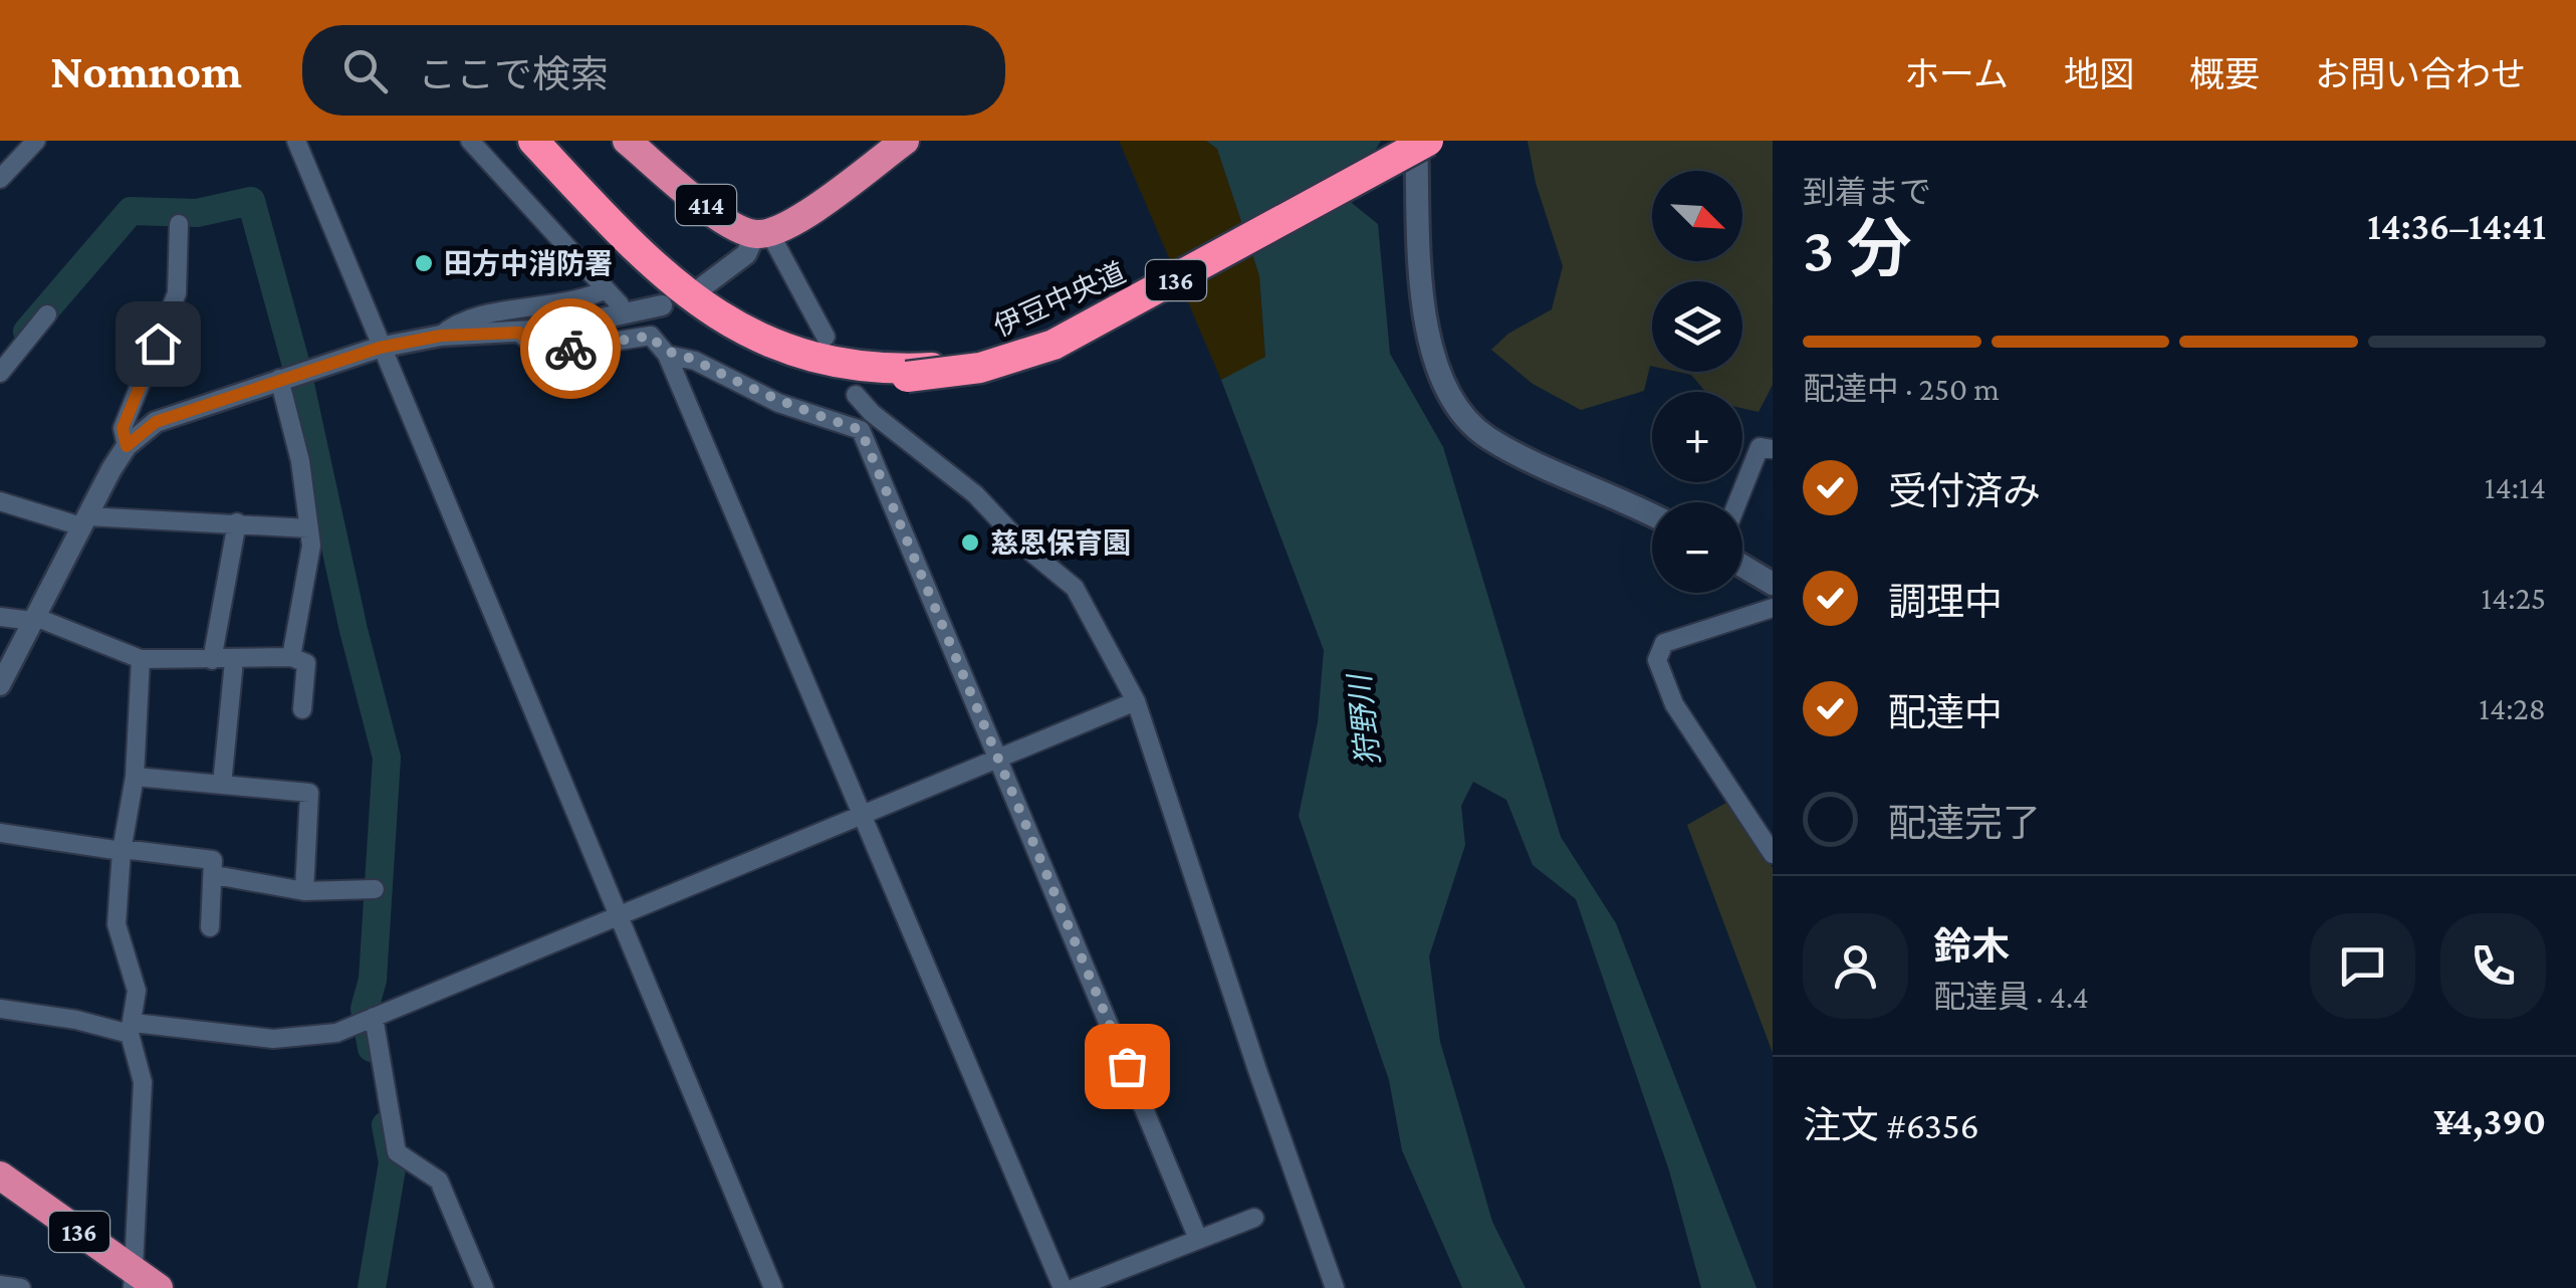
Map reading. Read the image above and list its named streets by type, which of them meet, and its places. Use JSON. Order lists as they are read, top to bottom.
{
  "streets": {
    "highway": ["414", "136", "伊豆中央道"]
  },
  "water": ["狩野川"],
  "places": ["田方中消防署", "慈恩保育園"],
  "north": "bottom right",
  "page": {
    "header": "Nomnom",
    "search": "ここで検索",
    "nav": [
      "ホーム",
      "地図",
      "概要",
      "お問い合わせ"
    ],
    "heading": ["3 分", "到着まで", "14:36–14:41"],
    "panel": [
      "鈴木",
      "配達員 · 4.4",
      "注文 #6356",
      "¥4,390"
    ],
    "map_buttons": ["+", "−"],
    "bar": "配達中 · 250 m",
    "list": [
      ["受付済み", "14:14"],
      ["調理中", "14:25"],
      ["配達中", "14:28"],
      "配達完了"
    ]
  }
}
